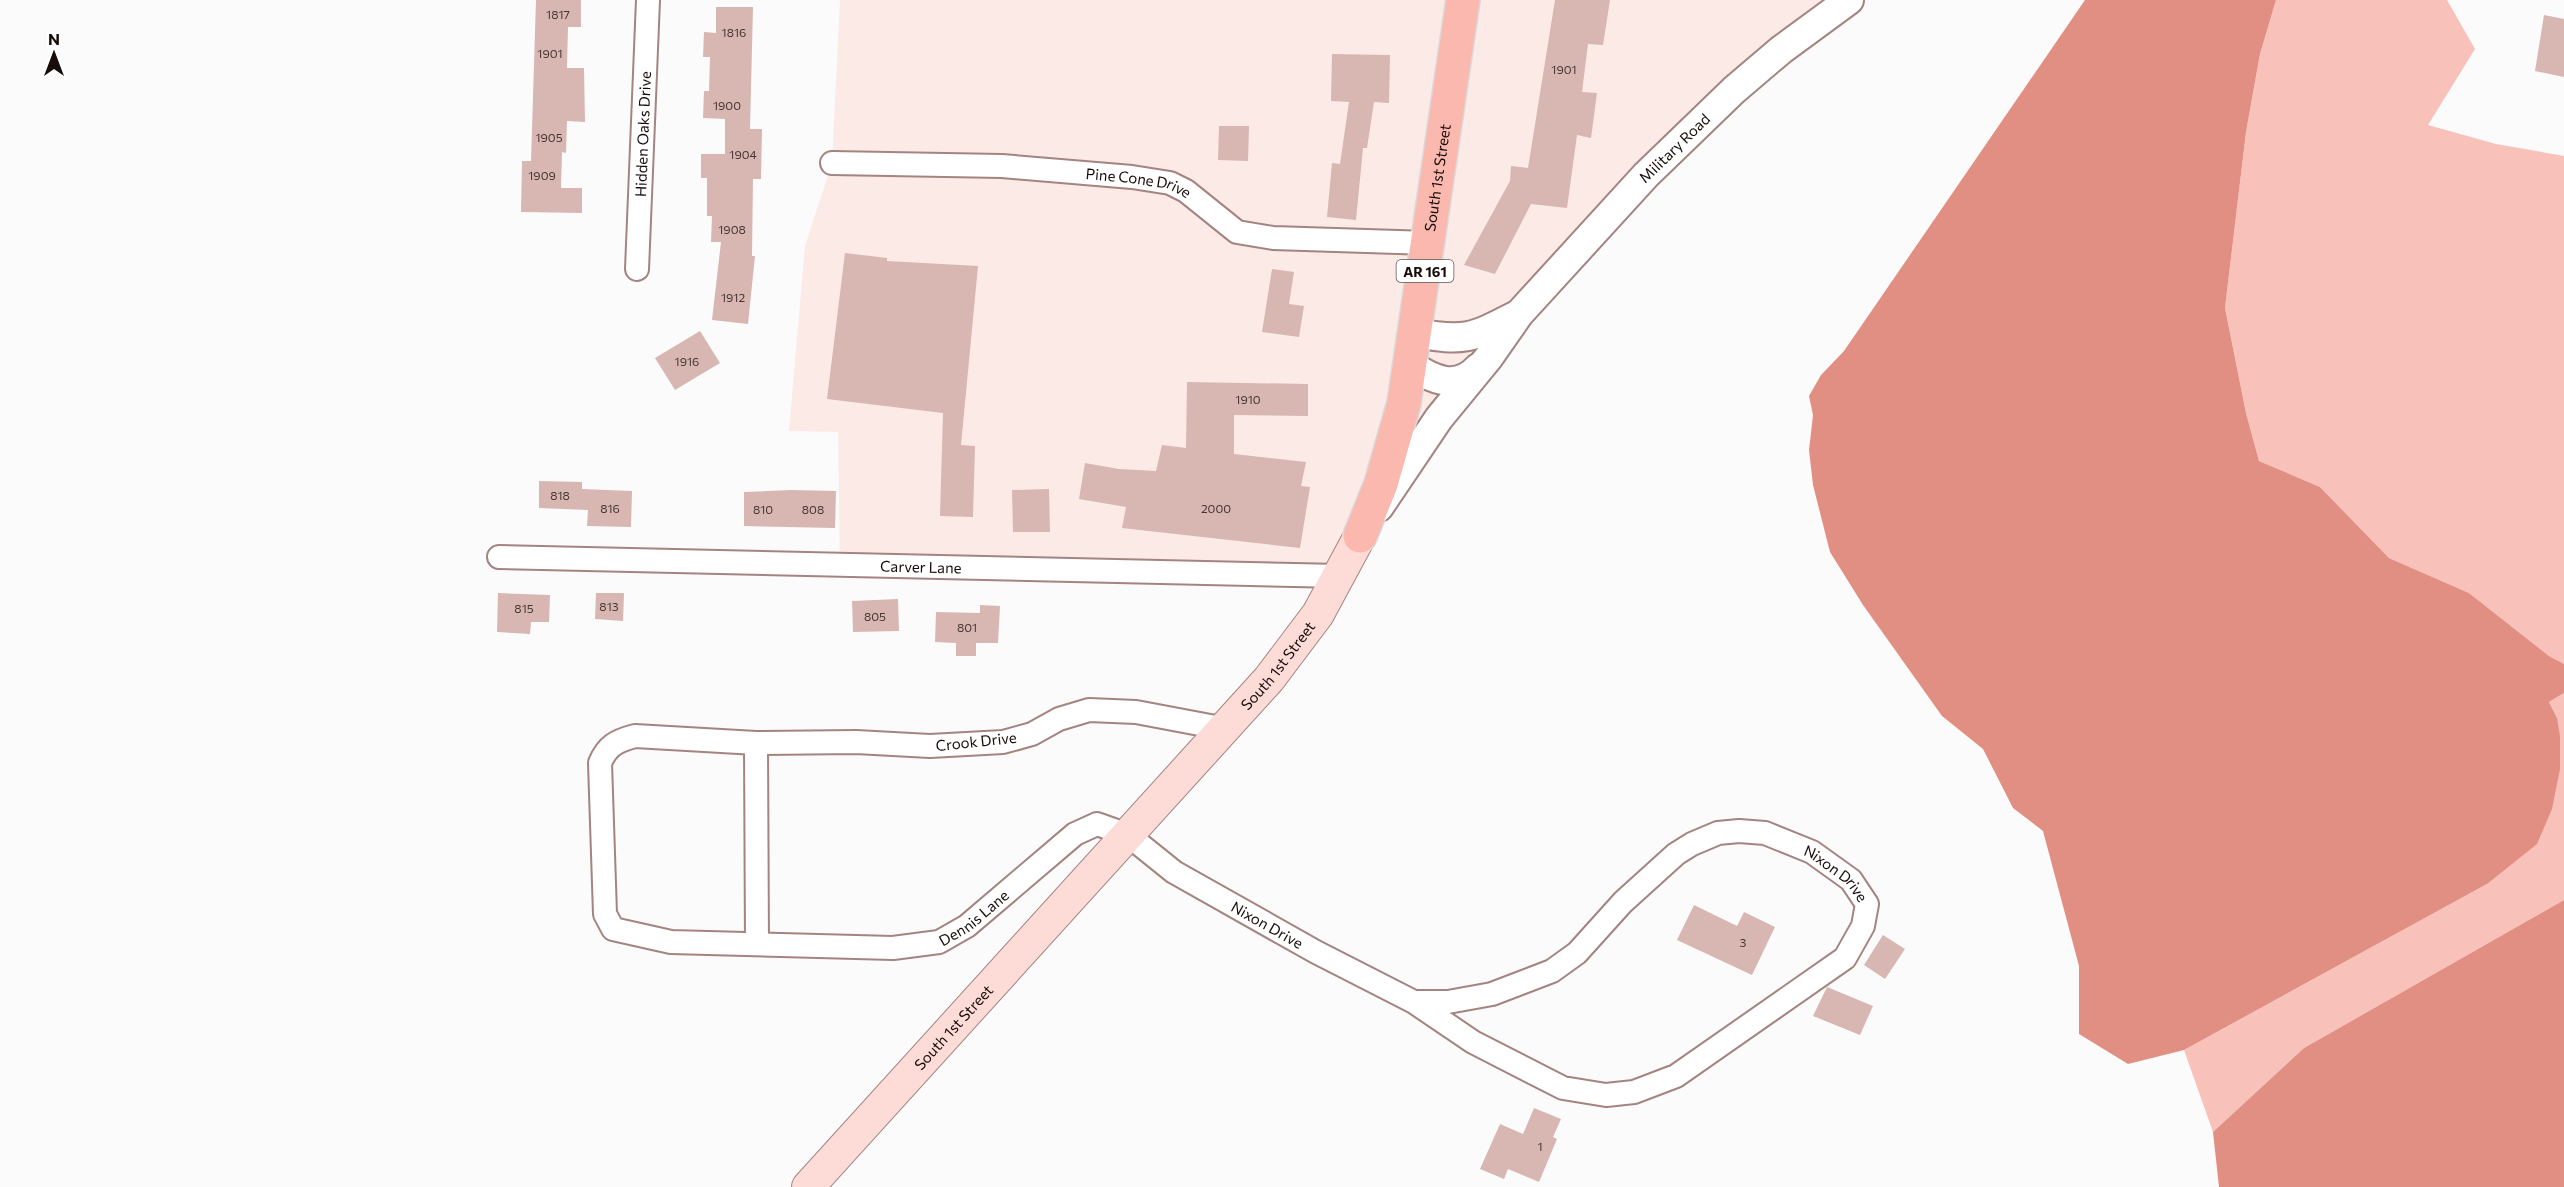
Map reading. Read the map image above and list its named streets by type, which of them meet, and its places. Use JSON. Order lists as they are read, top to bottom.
{
  "streets": {
    "main road": ["South 1st Street", "AR 161"],
    "street": [
      "Hidden Oaks Drive",
      "Military Road",
      "Pine Cone Drive",
      "Carver Lane",
      "Crook Drive",
      "Nixon Drive",
      "Dennis Lane"
    ]
  },
  "crossings": [
    ["Military Road", "South 1st Street"],
    ["South 1st Street", "Pine Cone Drive"],
    ["South 1st Street", "Carver Lane"],
    ["South 1st Street", "Crook Drive"],
    ["South 1st Street", "Nixon Drive"],
    ["South 1st Street", "Dennis Lane"],
    ["Crook Drive", "Dennis Lane"],
    ["Nixon Drive", "Dennis Lane"]
  ],
  "house_numbers": [
    "1817",
    "1816",
    "1901",
    "1901",
    "1900",
    "1905",
    "1904",
    "1909",
    "1908",
    "1912",
    "1916",
    "1910",
    "818",
    "816",
    "2000",
    "810",
    "808",
    "813",
    "815",
    "805",
    "801",
    "3",
    "1"
  ],
  "north": "top"
}
